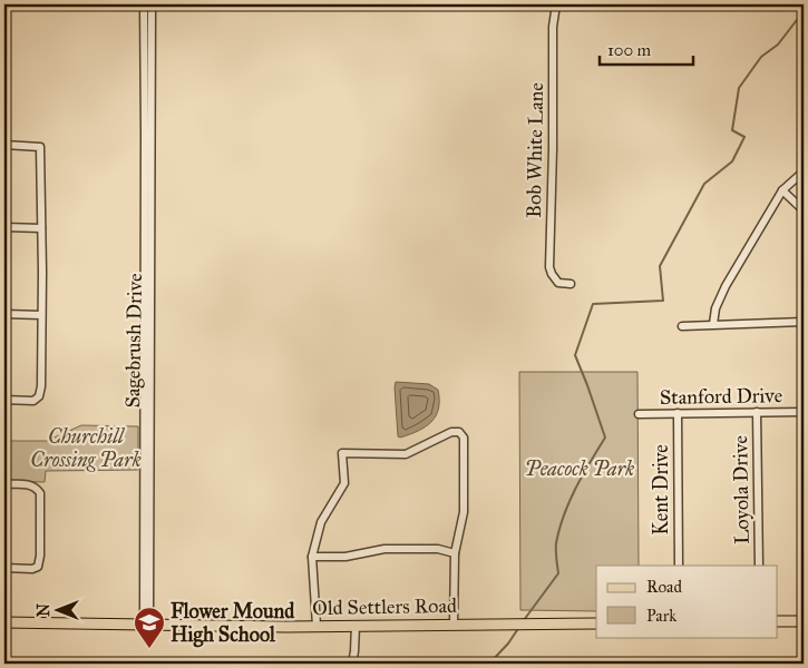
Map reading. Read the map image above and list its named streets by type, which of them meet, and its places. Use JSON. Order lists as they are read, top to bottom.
{
  "streets": {
    "main road": ["Old Settlers Road"],
    "street": [
      "Bob White Lane",
      "Sagebrush Drive",
      "Stanford Drive",
      "Kent Drive",
      "Loyola Drive"
    ]
  },
  "crossings": [
    ["Sagebrush Drive", "Old Settlers Road"],
    ["Stanford Drive", "Kent Drive"],
    ["Stanford Drive", "Loyola Drive"]
  ],
  "parks": ["Churchill Crossing Park", "Peacock Park"],
  "places": {
    "school or university": ["Flower Mound High School"]
  },
  "legend": ["Road", "Park"],
  "scale_bar": "100 m",
  "north": "left"
}
